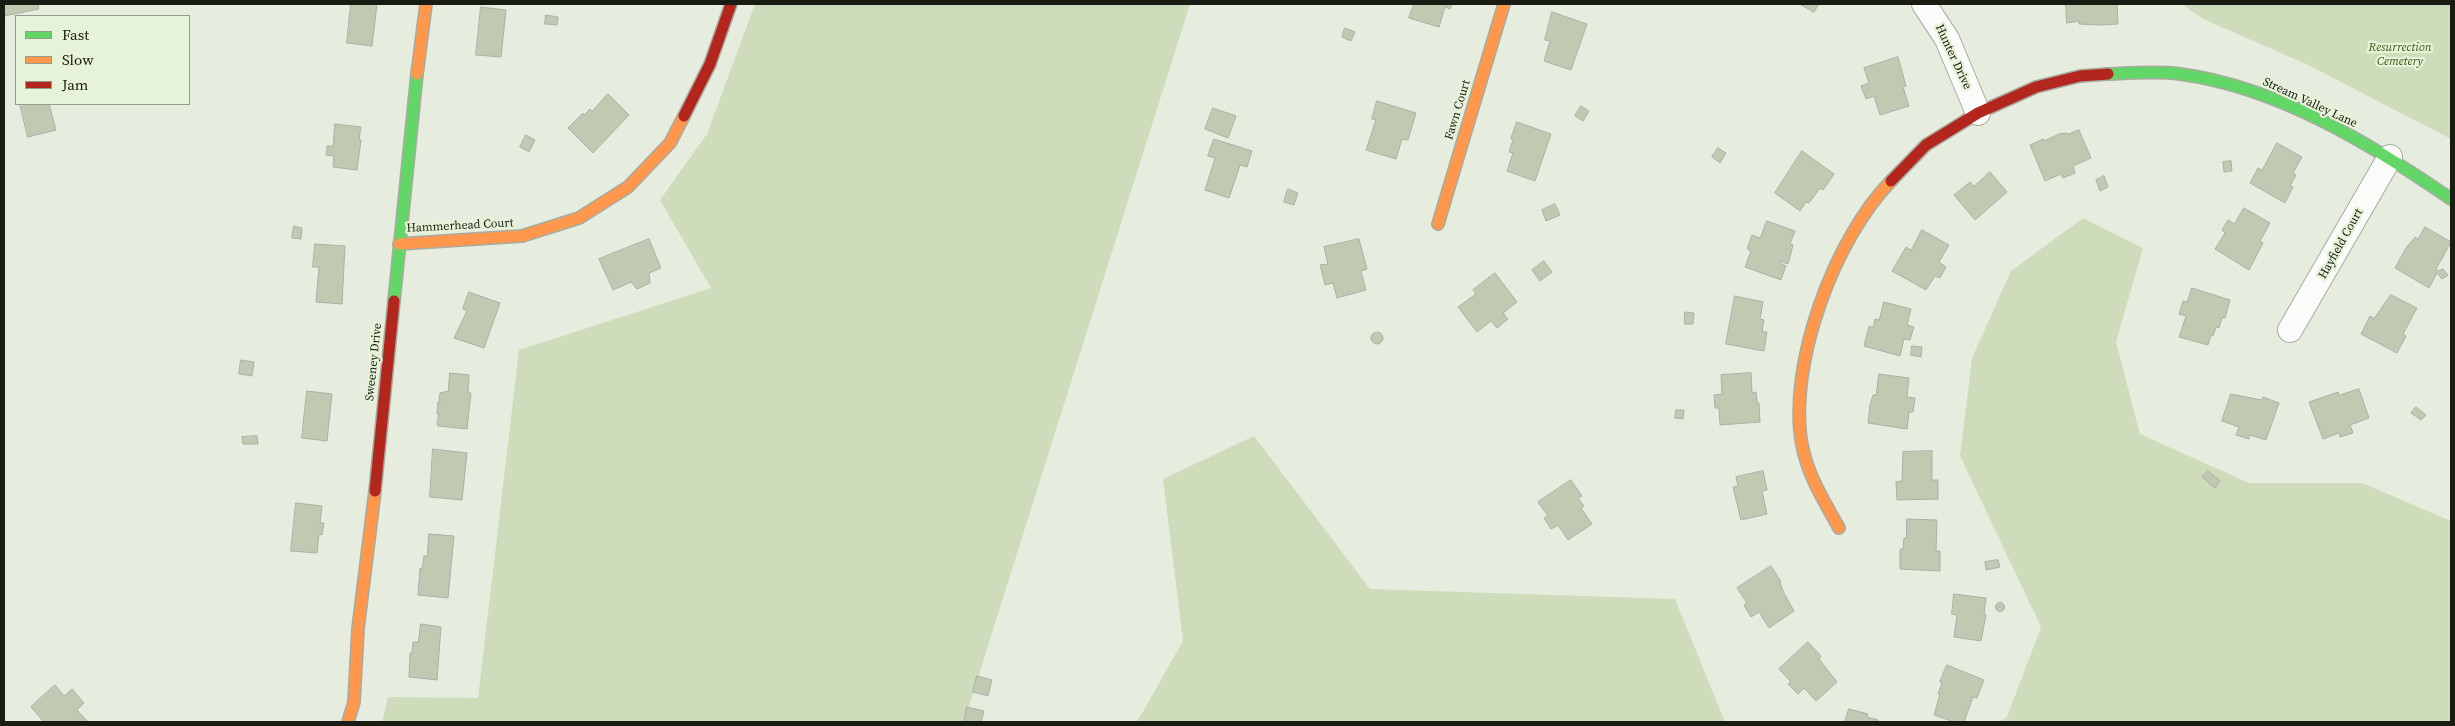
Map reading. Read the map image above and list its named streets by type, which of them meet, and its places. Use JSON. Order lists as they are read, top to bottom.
{
  "streets": {
    "street": [
      "Hunter Drive",
      "Stream Valley Lane",
      "Fawn Court",
      "Hammerhead Court",
      "Hayfield Court",
      "Sweeney Drive"
    ]
  },
  "crossings": [
    ["Hunter Drive", "Stream Valley Lane"],
    ["Stream Valley Lane", "Hayfield Court"],
    ["Hammerhead Court", "Sweeney Drive"]
  ],
  "parks": ["Resurrection Cemetery"],
  "legend": ["Fast", "Slow", "Jam"]
}
